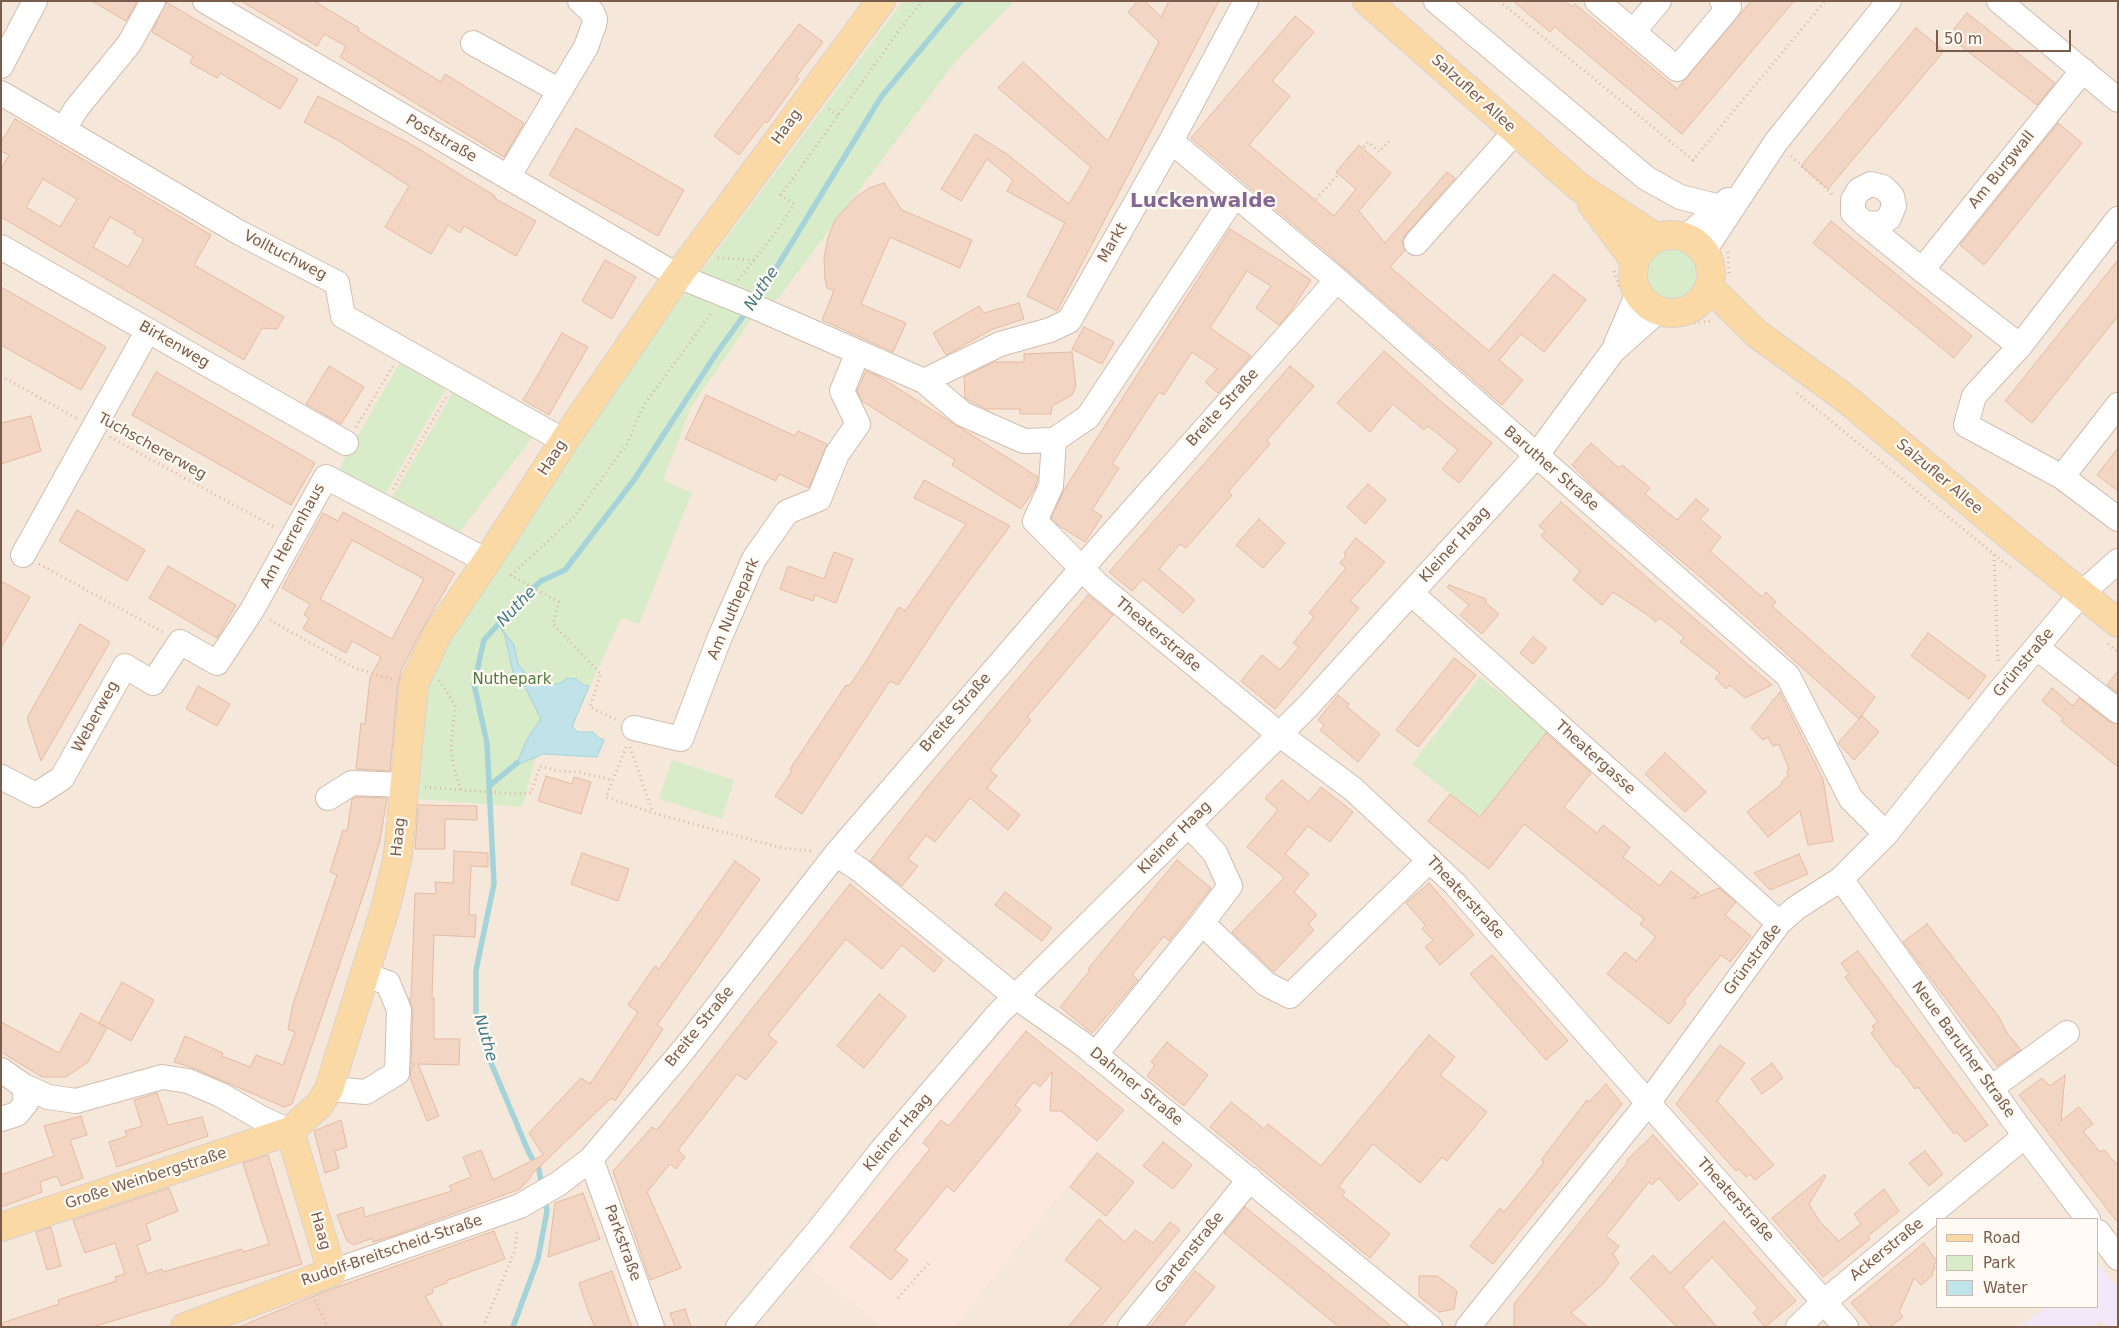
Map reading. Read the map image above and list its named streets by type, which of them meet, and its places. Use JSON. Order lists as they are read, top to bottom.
{
  "streets": {
    "main road": [
      "Salzufler Allee",
      "Haag",
      "Große Weinbergstraße",
      "Rudolf-Breitscheid-Straße"
    ],
    "street": [
      "Poststraße",
      "Am Burgwall",
      "Markt",
      "Volltuchweg",
      "Birkenweg",
      "Breite Straße",
      "Baruther Straße",
      "Am Herrenhaus",
      "Kleiner Haag",
      "Am Nuthepark",
      "Theaterstraße",
      "Grünstraße",
      "Weberweg",
      "Theatergasse",
      "Neue Baruther Straße",
      "Dahmer Straße",
      "Parkstraße",
      "Ackerstraße",
      "Gartenstraße"
    ],
    "path": ["Tuchschererweg"]
  },
  "crossings": [
    ["Salzufler Allee", "Kleiner Haag"],
    ["Salzufler Allee", "Grünstraße"],
    ["Haag", "Poststraße"],
    ["Haag", "Volltuchweg"],
    ["Haag", "Am Herrenhaus"],
    ["Haag", "Große Weinbergstraße"],
    ["Haag", "Rudolf-Breitscheid-Straße"],
    ["Markt", "Baruther Straße"],
    ["Breite Straße", "Baruther Straße"],
    ["Breite Straße", "Theaterstraße"],
    ["Breite Straße", "Dahmer Straße"],
    ["Breite Straße", "Parkstraße"],
    ["Breite Straße", "Rudolf-Breitscheid-Straße"],
    ["Tuchschererweg", "Am Herrenhaus"],
    ["Baruther Straße", "Kleiner Haag"],
    ["Baruther Straße", "Grünstraße"],
    ["Am Herrenhaus", "Weberweg"],
    ["Kleiner Haag", "Theaterstraße"],
    ["Kleiner Haag", "Theatergasse"],
    ["Kleiner Haag", "Dahmer Straße"],
    ["Theaterstraße", "Grünstraße"],
    ["Theaterstraße", "Ackerstraße"],
    ["Grünstraße", "Theatergasse"],
    ["Grünstraße", "Neue Baruther Straße"],
    ["Neue Baruther Straße", "Ackerstraße"],
    ["Dahmer Straße", "Gartenstraße"],
    ["Parkstraße", "Rudolf-Breitscheid-Straße"]
  ],
  "districts": ["Luckenwalde"],
  "water": ["Nuthe"],
  "parks": ["Nuthepark"],
  "legend": ["Road", "Park", "Water"],
  "scale_bar": "50 m"
}
